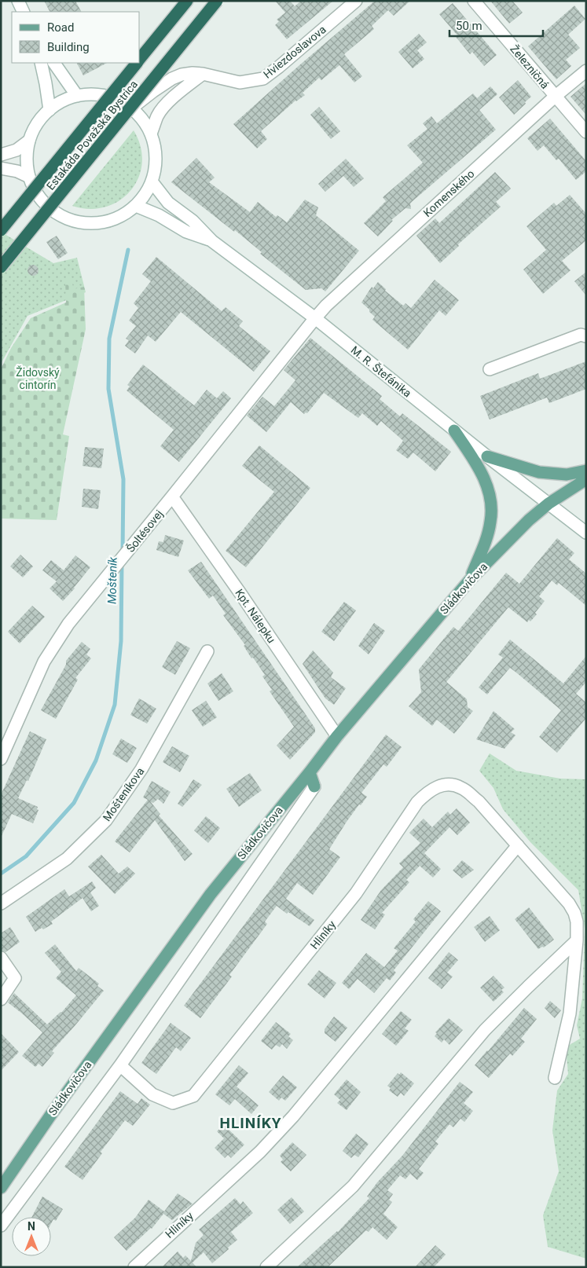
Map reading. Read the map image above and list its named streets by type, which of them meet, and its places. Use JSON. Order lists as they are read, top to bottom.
{
  "streets": {
    "highway": ["Estakáda Považská Bystrica"],
    "main road": ["Sládkovičova"],
    "street": [
      "Hviezdoslavova",
      "Železničná",
      "Komenského",
      "M. R. Štefánika",
      "Šoltésovej",
      "Kpt. Nálepku",
      "Mošteníkova",
      "Hliníky"
    ]
  },
  "crossings": [
    ["Hviezdoslavova", "M. R. Štefánika"],
    ["Železničná", "Komenského"],
    ["Komenského", "M. R. Štefánika"],
    ["Komenského", "Šoltésovej"],
    ["M. R. Štefánika", "Šoltésovej"],
    ["M. R. Štefánika", "Sládkovičova"],
    ["Šoltésovej", "Kpt. Nálepku"],
    ["Sládkovičova", "Kpt. Nálepku"],
    ["Sládkovičova", "Hliníky"]
  ],
  "districts": ["HLINÍKY"],
  "water": ["Mošteník"],
  "parks": ["Židovský cintorín"],
  "legend": ["Road", "Building"],
  "scale_bar": "50 m",
  "north": "top"
}
